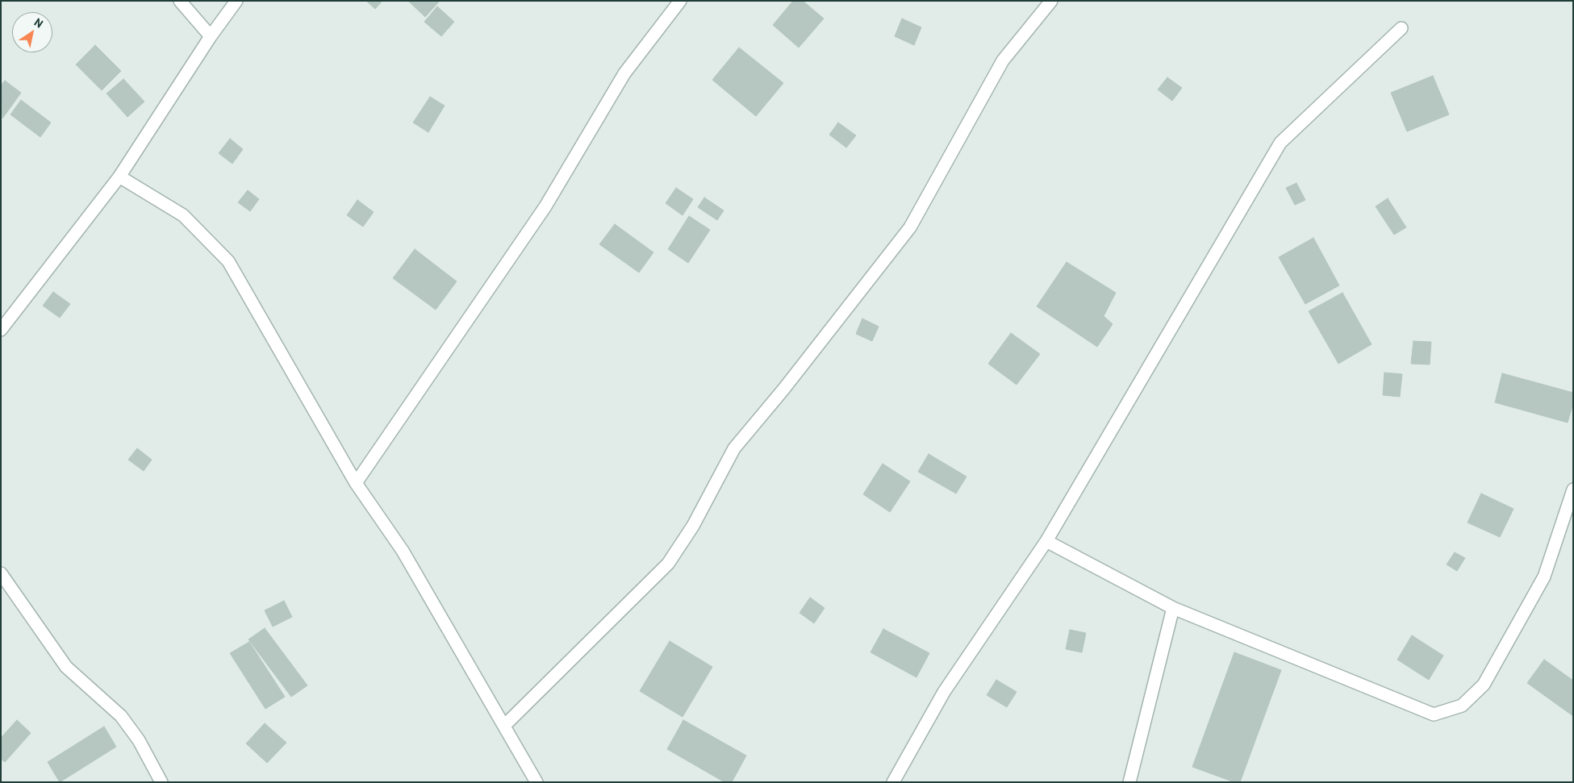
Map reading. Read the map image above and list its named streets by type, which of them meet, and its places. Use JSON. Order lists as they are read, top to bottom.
{
  "north": "top right"
}
